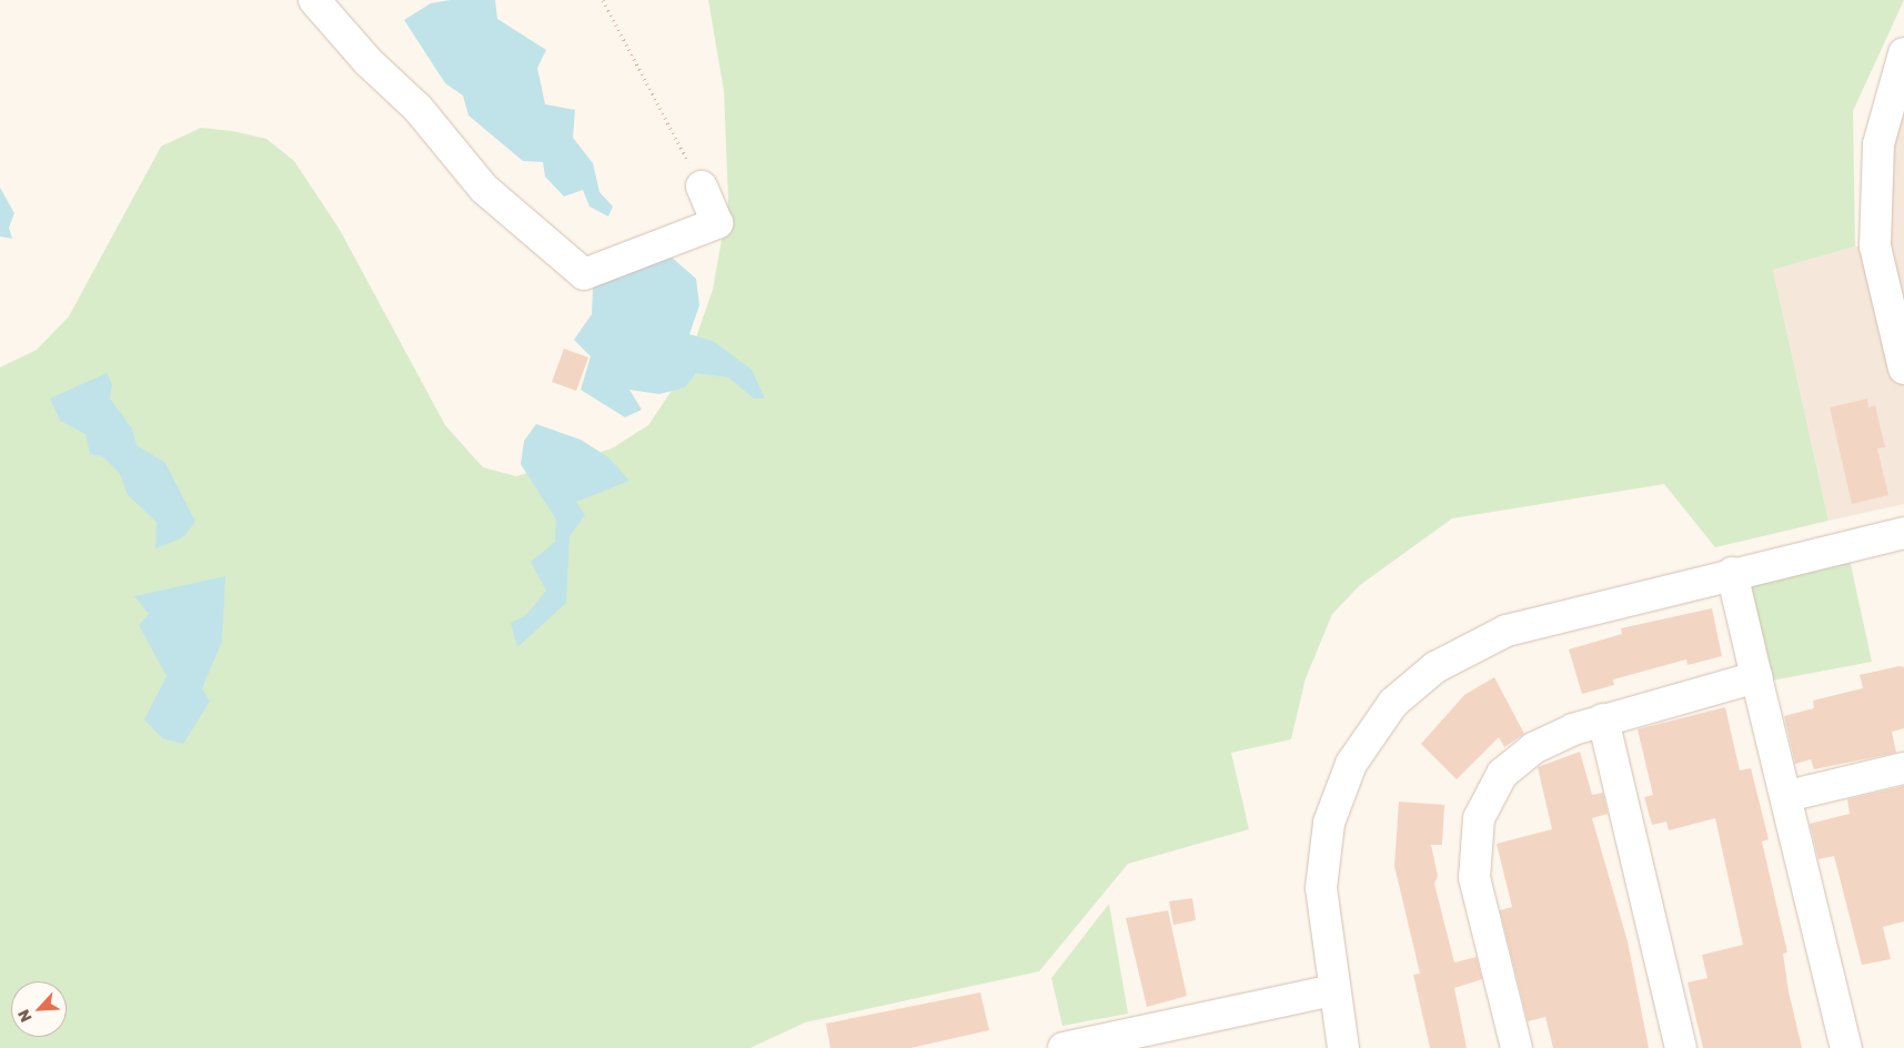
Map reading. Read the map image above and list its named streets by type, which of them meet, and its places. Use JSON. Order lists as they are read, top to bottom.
{
  "north": "bottom left"
}
